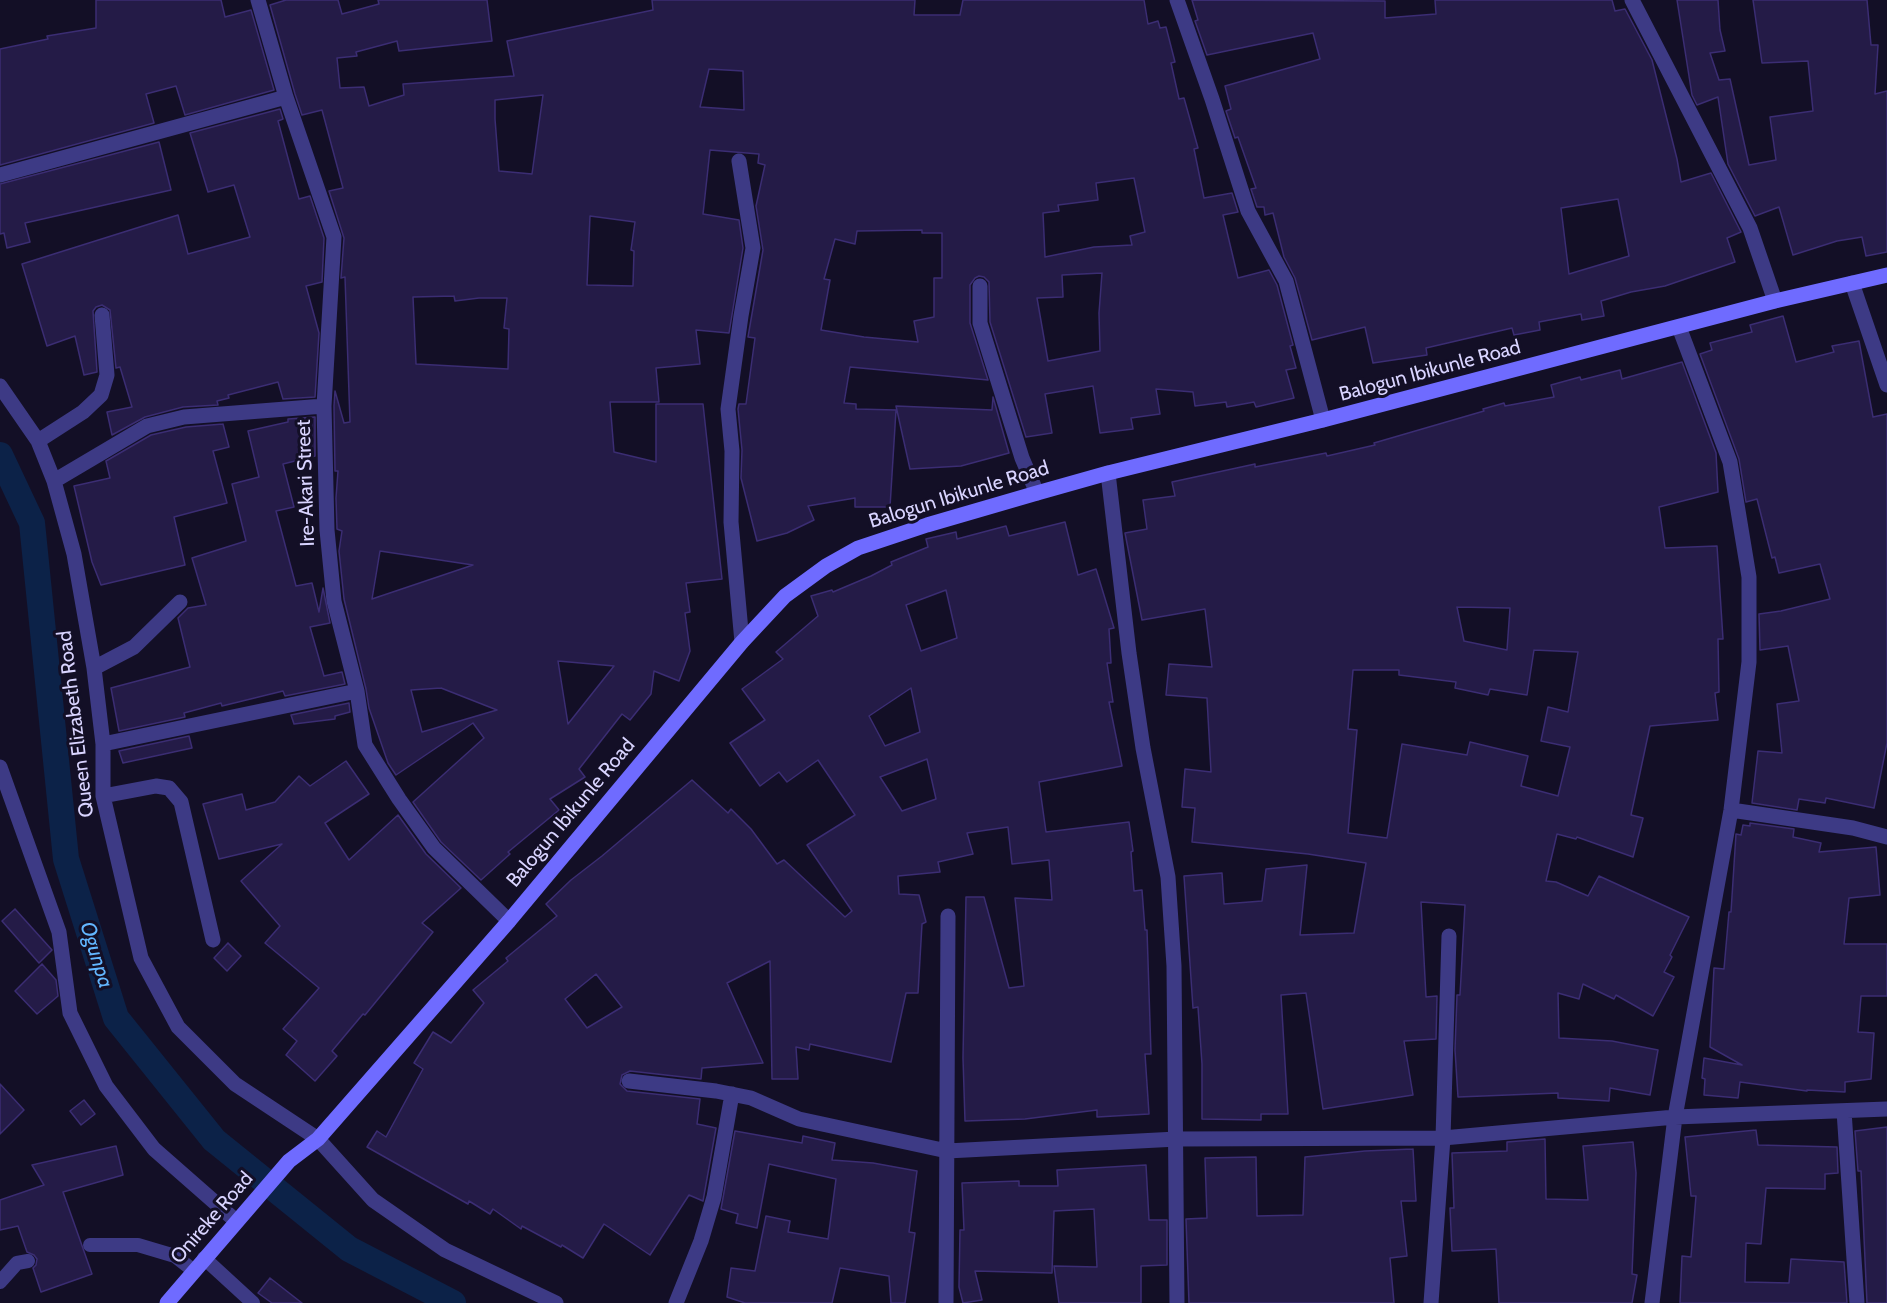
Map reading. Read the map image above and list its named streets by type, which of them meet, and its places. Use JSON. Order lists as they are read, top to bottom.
{
  "streets": {
    "street": [
      "Balogun Ibikunle Road",
      "Ire-Akari Street",
      "Queen Elizabeth Road",
      "Onireke Road"
    ]
  },
  "crossings": [
    ["Balogun Ibikunle Road", "Ire-Akari Street"],
    ["Balogun Ibikunle Road", "Queen Elizabeth Road"],
    ["Balogun Ibikunle Road", "Onireke Road"]
  ],
  "water": ["Ogunpa"]
}
